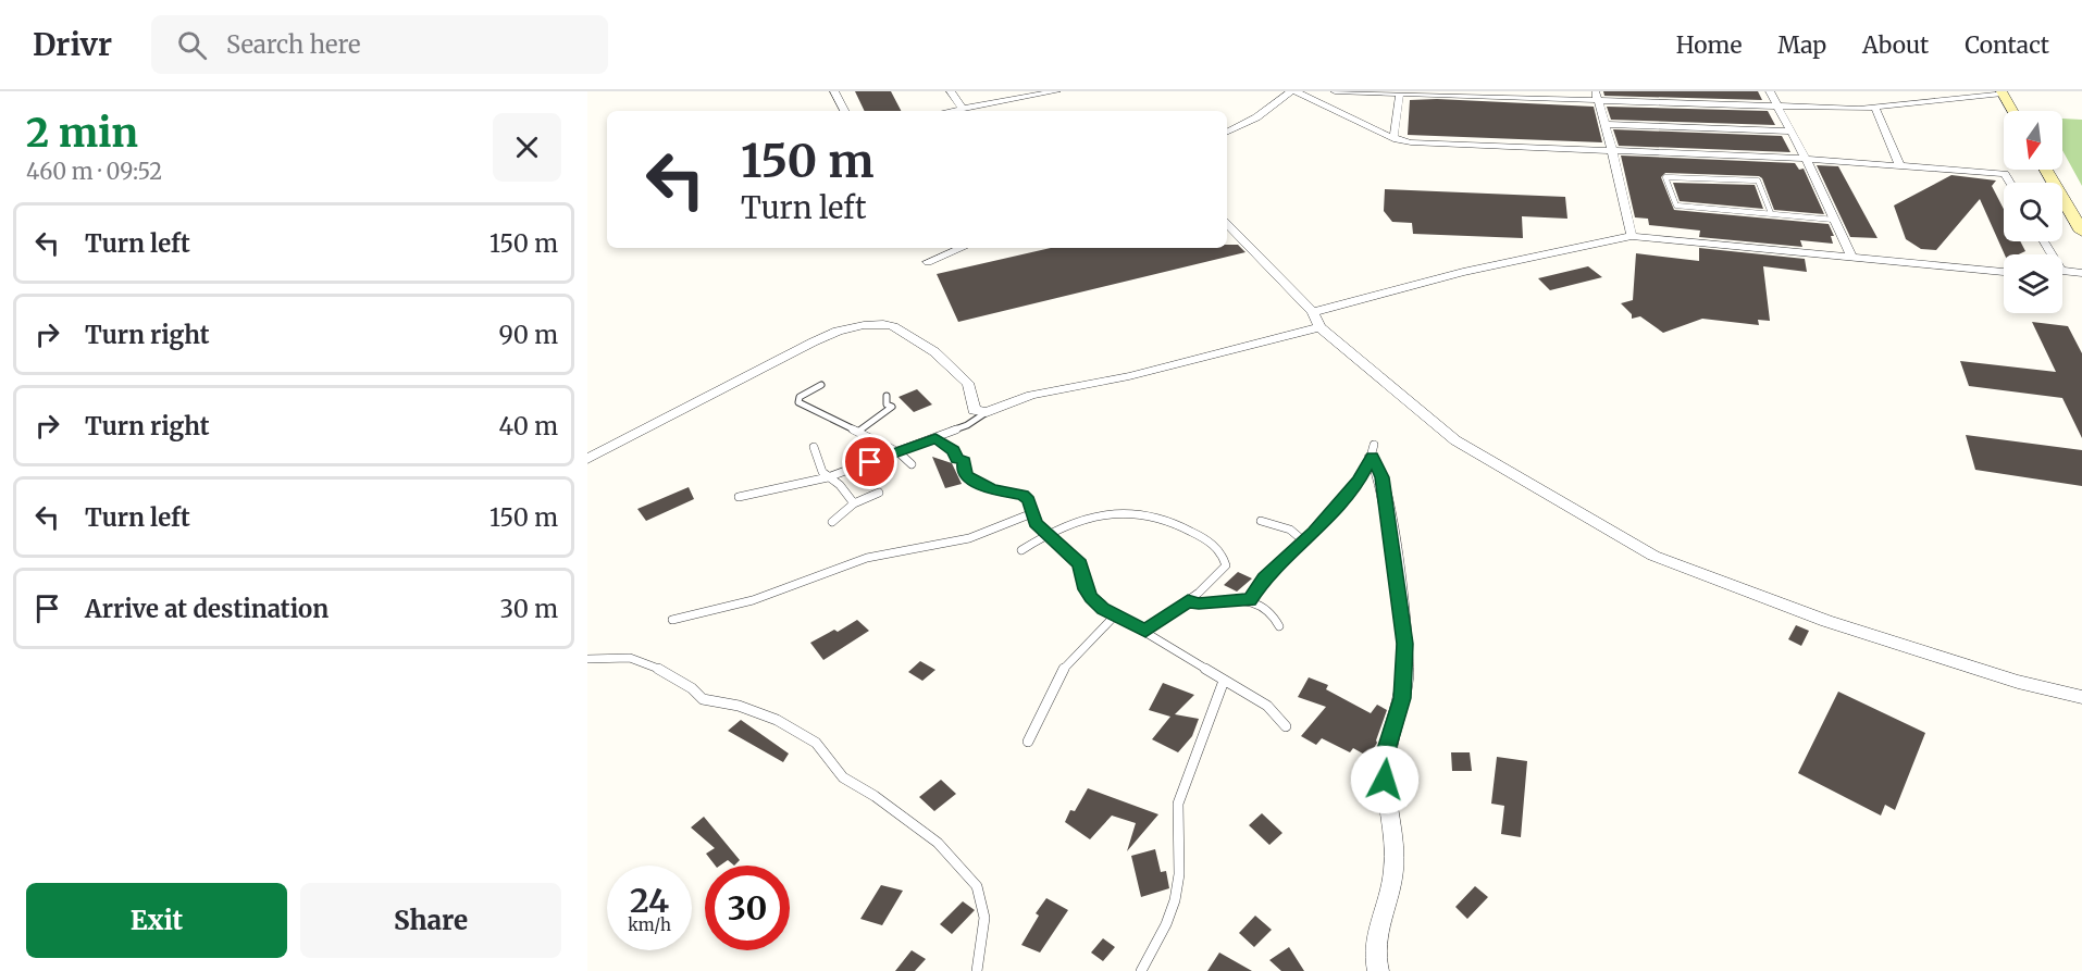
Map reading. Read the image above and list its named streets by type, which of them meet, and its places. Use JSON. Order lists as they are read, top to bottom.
{
  "north": "bottom",
  "page": {
    "header": "Drivr",
    "search": "Search here",
    "nav": [
      "Home",
      "Map",
      "About",
      "Contact"
    ],
    "heading": ["2 min", "460 m · 09:52"],
    "turn": ["150 m", "Turn left"],
    "list": [
      {
        "name": "Turn left",
        "value": "150 m"
      },
      {
        "name": "Turn right",
        "value": "90 m"
      },
      {
        "name": "Turn right",
        "value": "40 m"
      },
      {
        "name": "Turn left",
        "value": "150 m"
      },
      {
        "name": "Arrive at destination",
        "value": "30 m"
      }
    ],
    "speed": "24 km/h",
    "limit": "30",
    "buttons": ["Exit", "Share"]
  }
}
